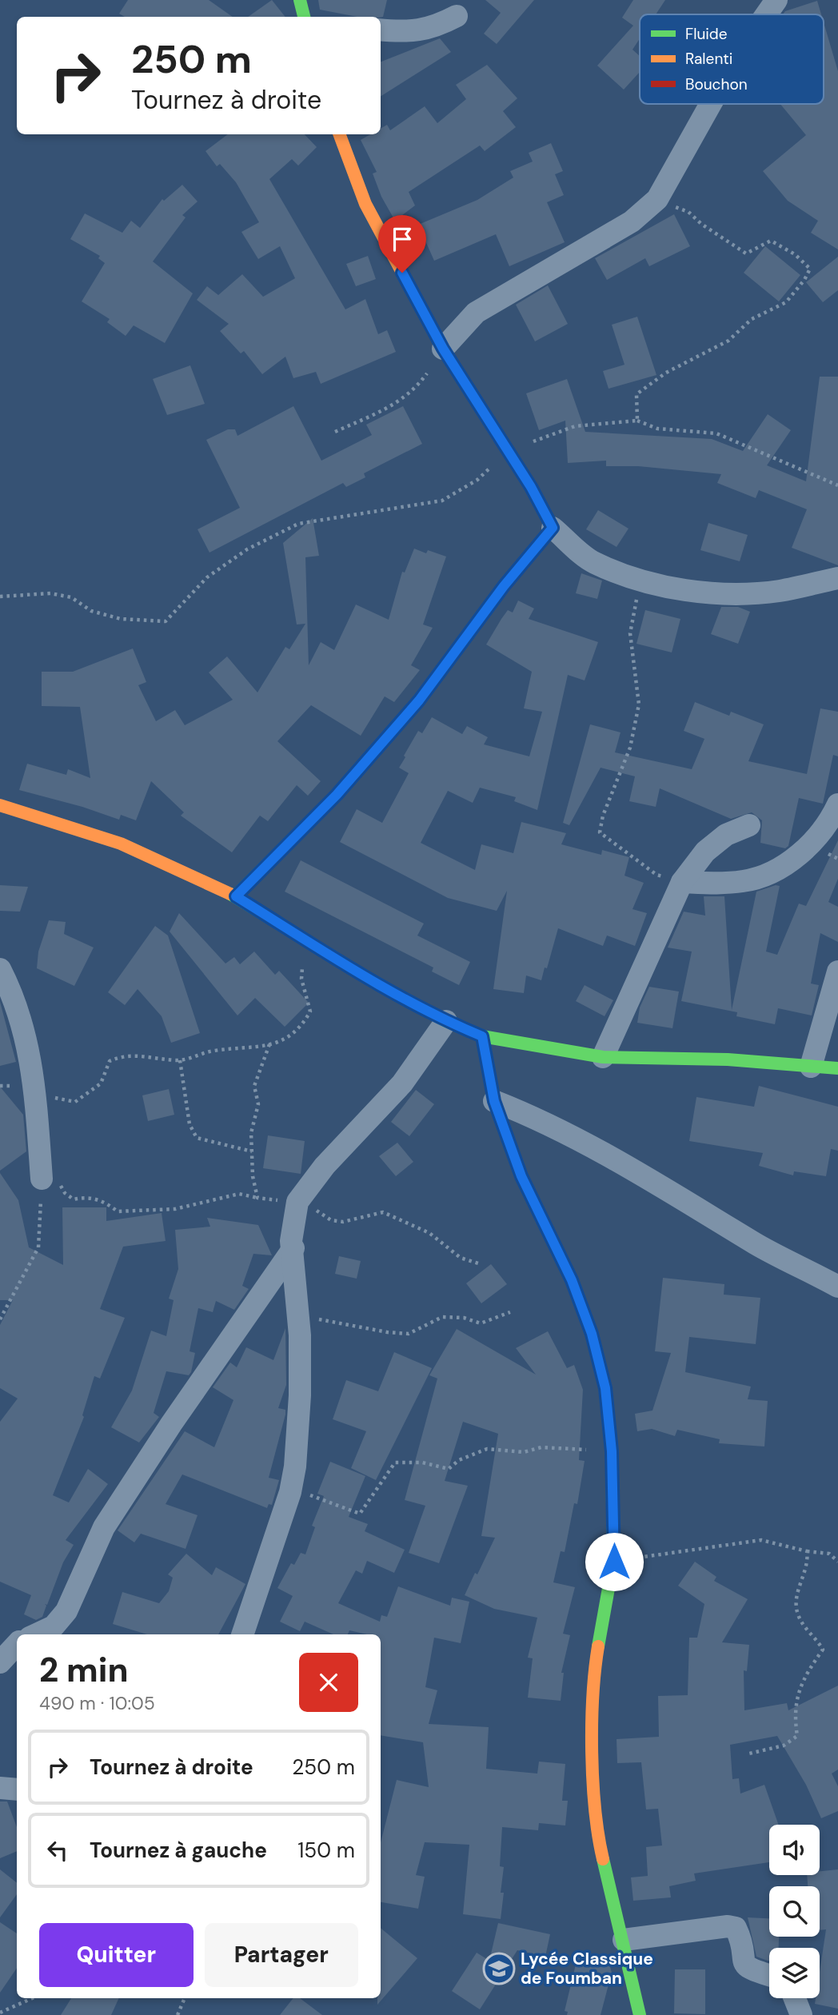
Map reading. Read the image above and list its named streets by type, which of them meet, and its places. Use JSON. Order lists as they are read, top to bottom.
{
  "places": {
    "school or university": ["Lycée Classique de Foumban"]
  },
  "legend": ["Fluide", "Ralenti", "Bouchon"],
  "page": {
    "turn": ["250 m", "Tournez à droite"],
    "heading": ["2 min", "490 m · 10:05"],
    "list": [
      {
        "name": "Tournez à droite",
        "value": "250 m"
      },
      {
        "name": "Tournez à gauche",
        "value": "150 m"
      }
    ],
    "buttons": ["Quitter", "Partager"]
  }
}
